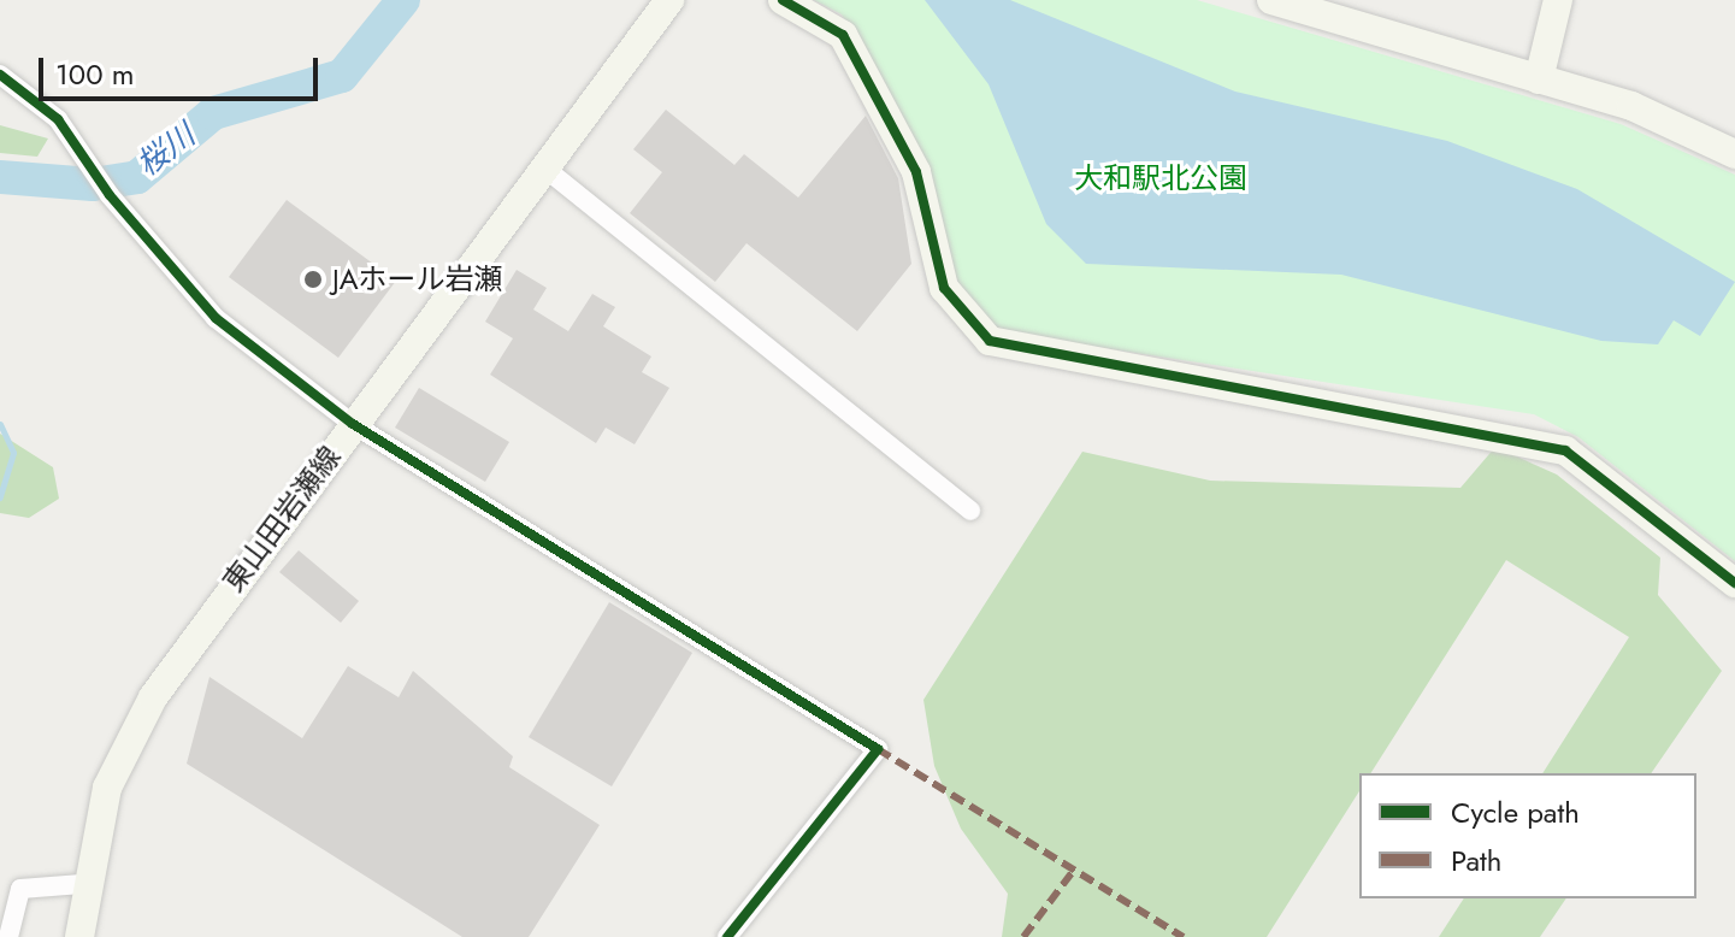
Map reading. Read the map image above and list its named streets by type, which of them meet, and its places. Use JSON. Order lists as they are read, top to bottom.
{
  "streets": {
    "street": ["東山田岩瀬線"]
  },
  "water": ["桜川"],
  "parks": ["大和駅北公園"],
  "places": ["JAホール岩瀬"],
  "legend": ["Cycle path", "Path"],
  "scale_bar": "100 m"
}
